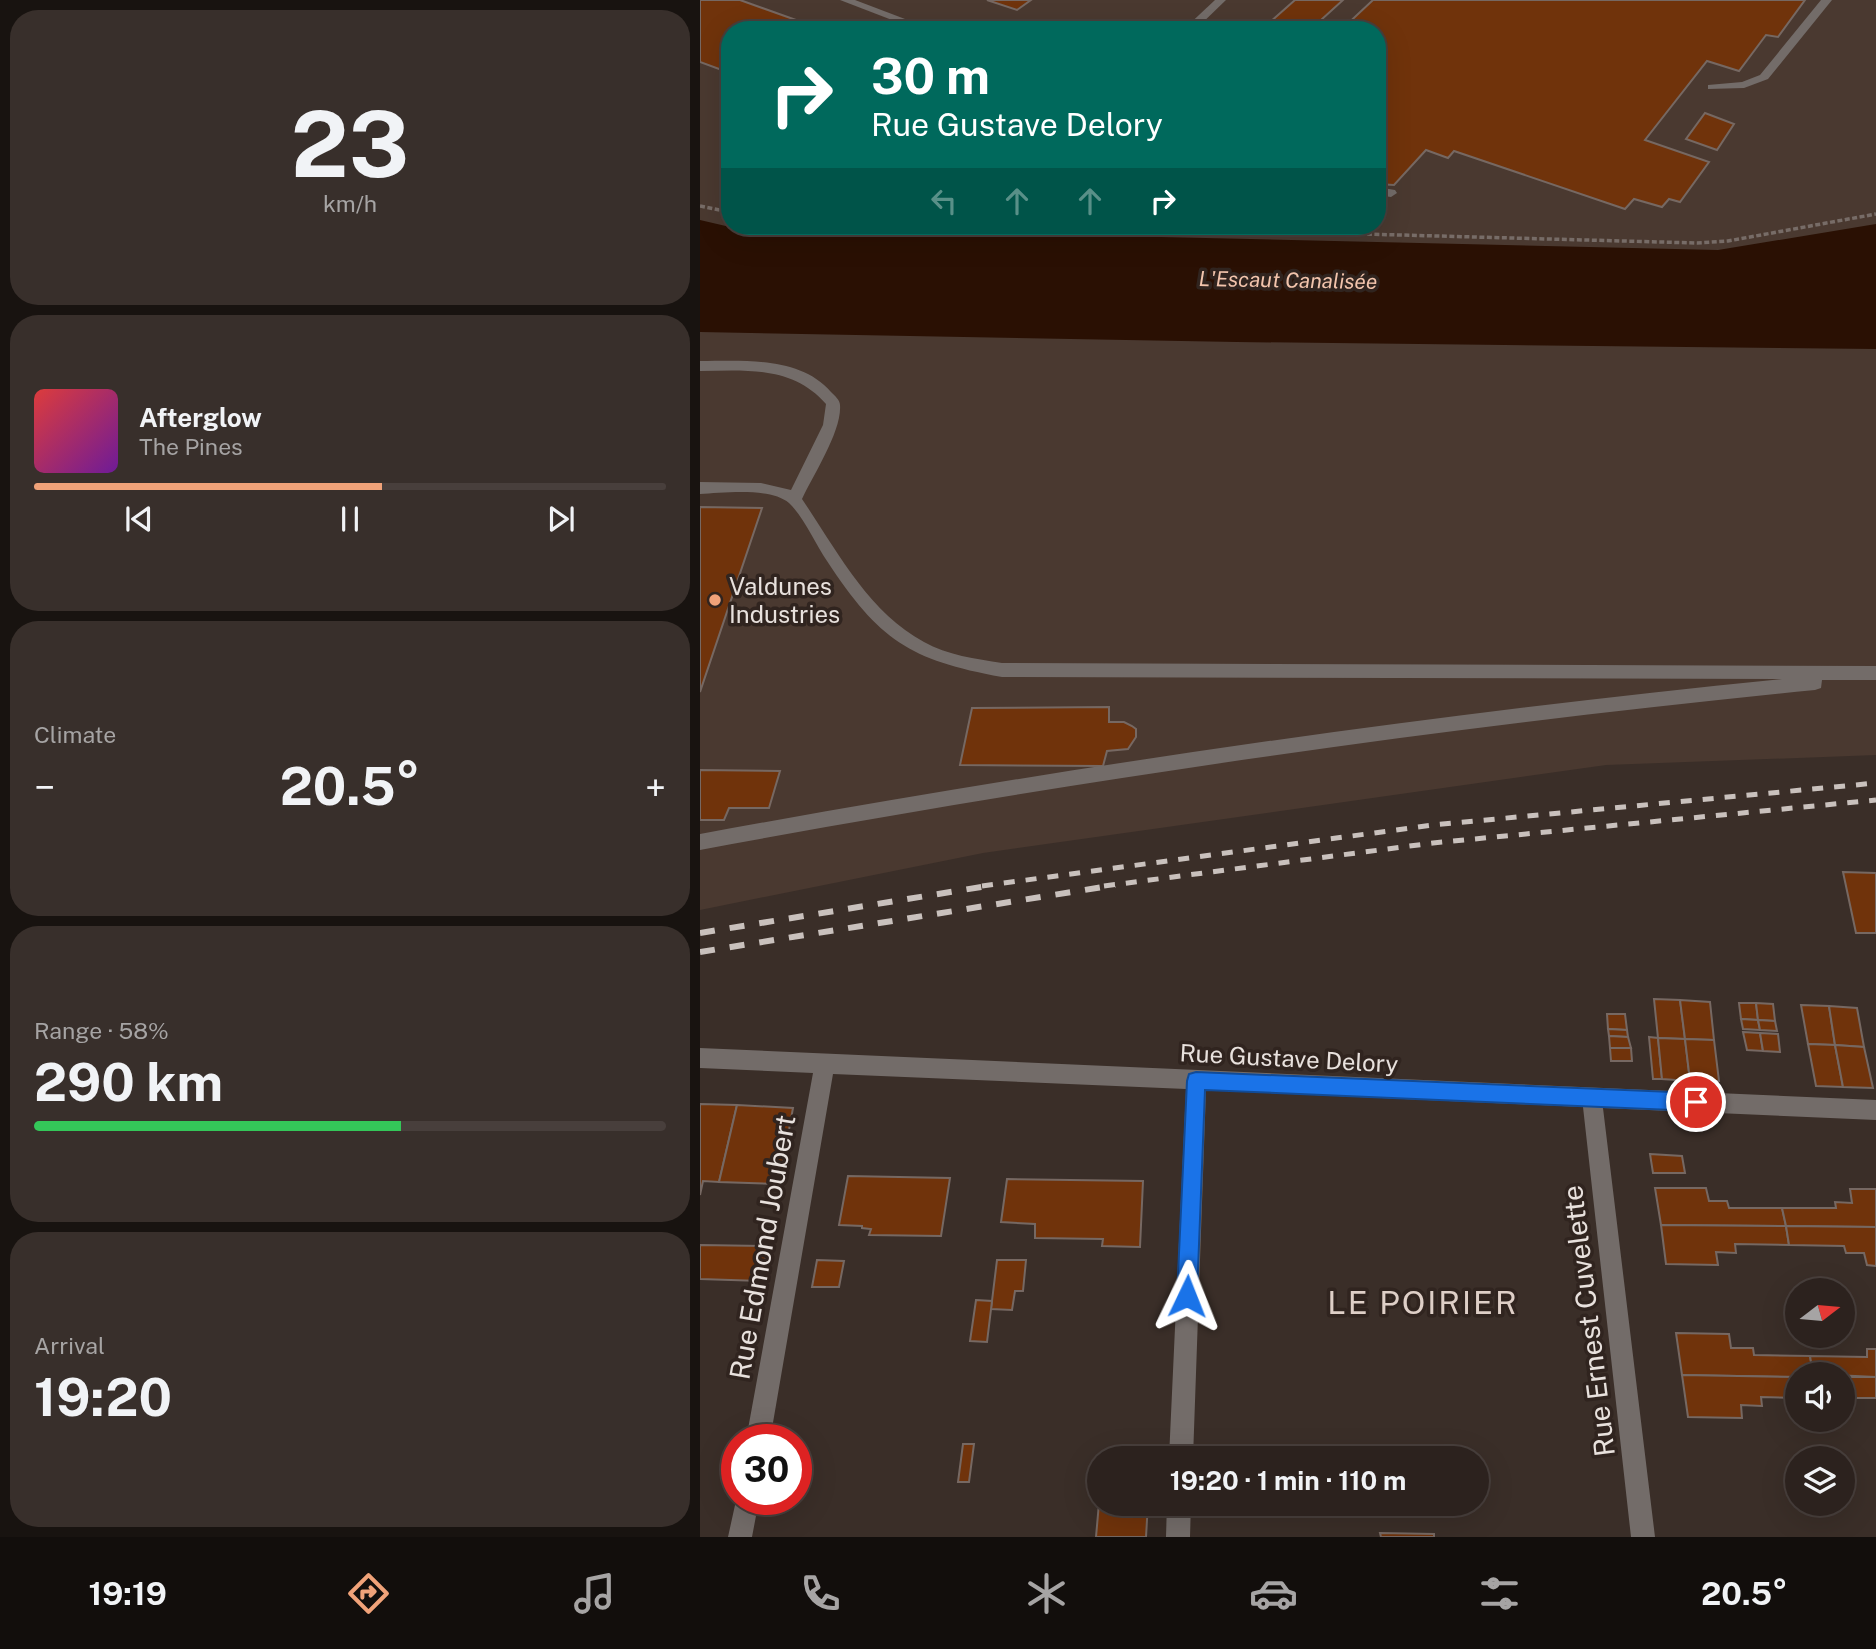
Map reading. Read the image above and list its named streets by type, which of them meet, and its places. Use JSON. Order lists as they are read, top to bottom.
{
  "streets": {
    "street": ["Rue Gustave Delory", "Rue Edmond Joubert", "Rue Ernest Cuvelette"]
  },
  "crossings": [
    ["Rue Gustave Delory", "Rue Edmond Joubert"],
    ["Rue Gustave Delory", "Rue Ernest Cuvelette"]
  ],
  "districts": ["LE POIRIER"],
  "water": ["L'Escaut Canalisée"],
  "places": ["Valdunes Industries"],
  "north": "right",
  "page": {
    "tile": [
      ["23", "km/h"],
      "Climate",
      ["Range · 58%", "290 km"],
      ["Arrival", "19:20"]
    ],
    "turn": ["30 m", "Rue Gustave Delory"],
    "song": ["Afterglow", "The Pines"],
    "heat": ["−", "20.5°", "+"],
    "limit": "30",
    "trip": "19:20 · 1 min · 110 m",
    "tabs": ["19:19", "20.5°"]
  }
}
